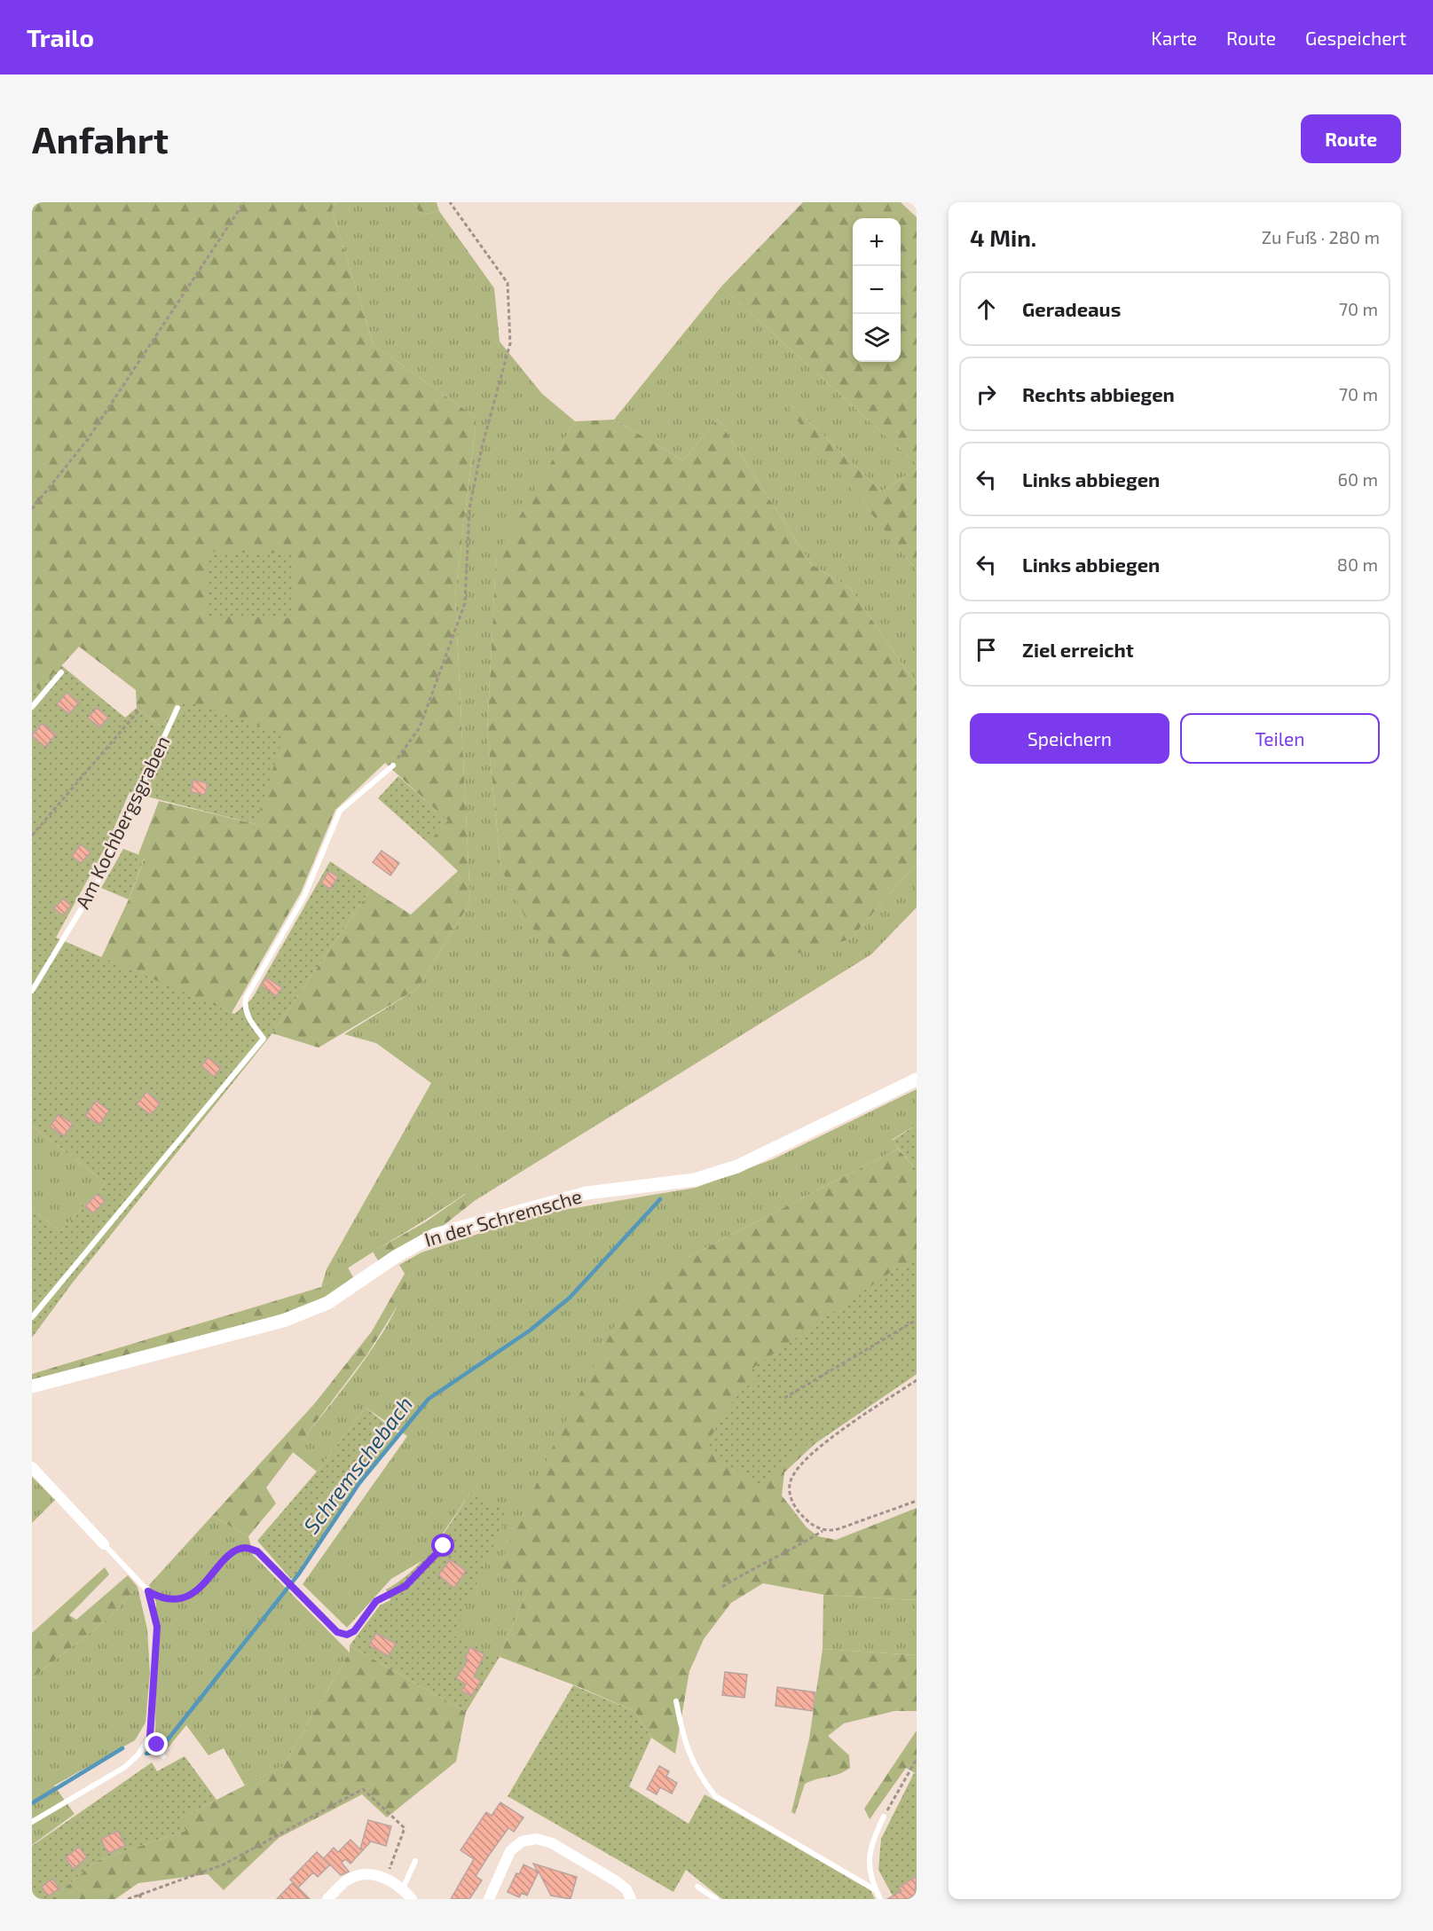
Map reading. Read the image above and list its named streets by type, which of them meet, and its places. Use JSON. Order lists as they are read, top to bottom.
{
  "streets": {
    "street": ["In der Schremsche"],
    "lane": ["Am Kochbergsgraben"]
  },
  "water": ["Schremschebach"],
  "page": {
    "header": "Trailo",
    "nav": ["Karte", "Route", "Gespeichert"],
    "buttons": [
      "Route",
      ["Speichern", "Teilen"]
    ],
    "title": "Anfahrt",
    "heading": ["4 Min.", "Zu Fuß · 280 m"],
    "map_buttons": ["+", "−"],
    "list": [
      ["Geradeaus", "70 m"],
      ["Rechts abbiegen", "70 m"],
      ["Links abbiegen", "60 m"],
      ["Links abbiegen", "80 m"],
      "Ziel erreicht"
    ]
  }
}
